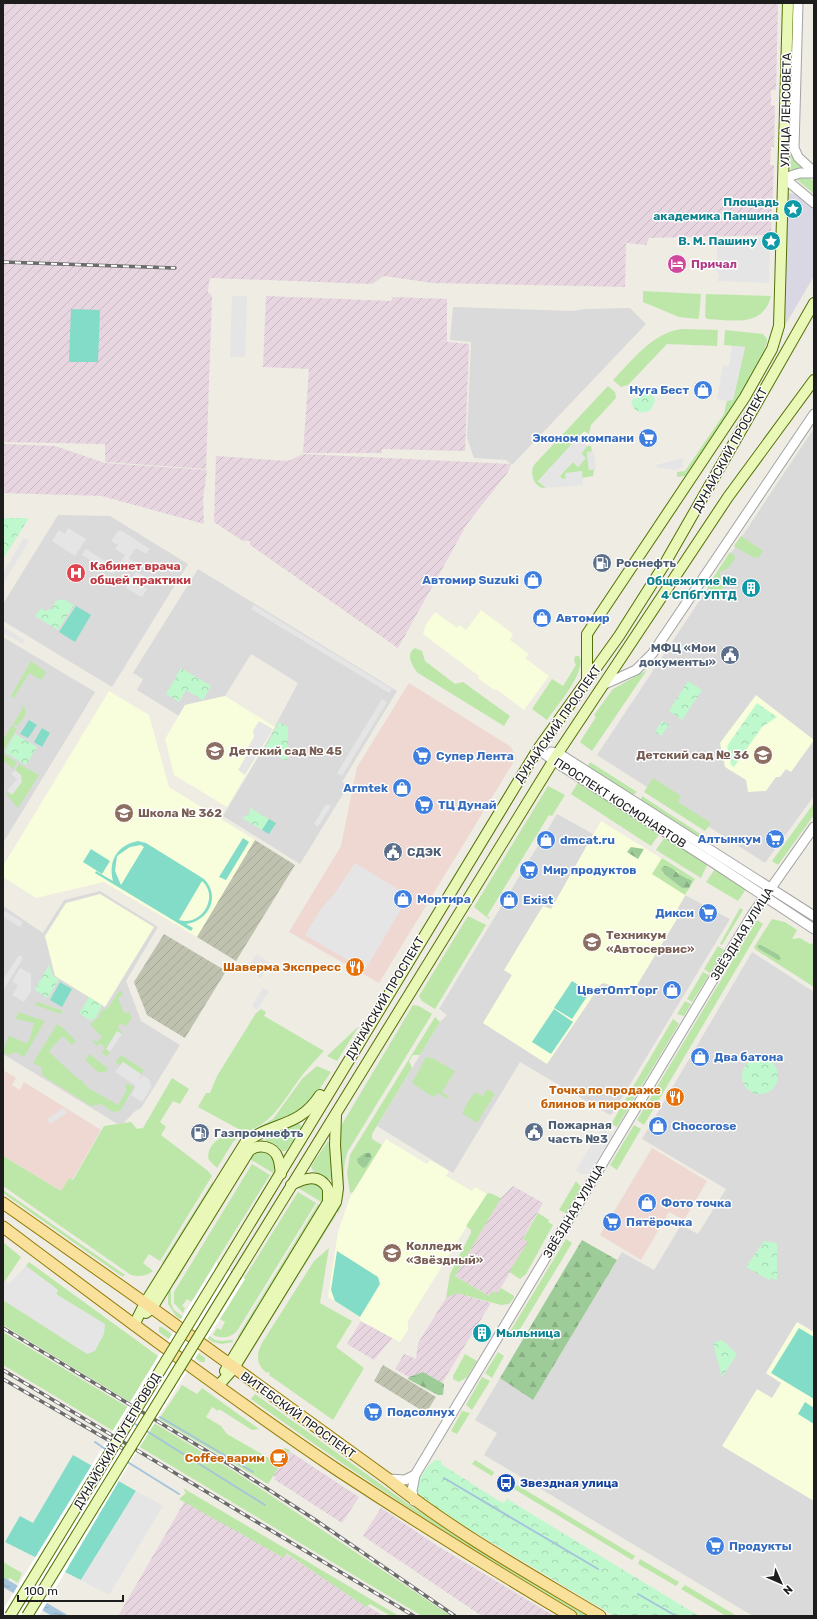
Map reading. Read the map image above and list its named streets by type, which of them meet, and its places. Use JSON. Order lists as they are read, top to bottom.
{
  "streets": {
    "main road": [
      "УЛИЦА ЛЕНСОВЕТА",
      "ДУНАЙСКИЙ ПРОСПЕКТ",
      "ВИТЕБСКИЙ ПРОСПЕКТ",
      "ДУНАЙСКИЙ ПУТЕПРОВОД"
    ],
    "street": ["ПРОСПЕКТ КОСМОНАВТОВ", "ЗВЁЗДНАЯ УЛИЦА"]
  },
  "crossings": [
    ["ДУНАЙСКИЙ ПРОСПЕКТ", "ПРОСПЕКТ КОСМОНАВТОВ"],
    ["ДУНАЙСКИЙ ПРОСПЕКТ", "ДУНАЙСКИЙ ПУТЕПРОВОД"],
    ["ПРОСПЕКТ КОСМОНАВТОВ", "ЗВЁЗДНАЯ УЛИЦА"]
  ],
  "places": {
    "place": ["Площадь академика Паншина", "В. М. Пашину"],
    "hotel": ["Причал"],
    "shop": [
      "Нуга Бест",
      "Автомир Suzuki",
      "Автомир",
      "Armtek",
      "dmcat.ru",
      "Мортира",
      "Exist",
      "ЦветОптТорг",
      "Два батона",
      "Chocorose",
      "Фото точка"
    ],
    "supermarket": [
      "Эконом компани",
      "Супер Лента",
      "ТЦ Дунай",
      "Алтынкум",
      "Мир продуктов",
      "Дикси",
      "Пятёрочка",
      "Подсолнух",
      "Продукты"
    ],
    "fuel station": ["Роснефть", "Газпромнефть"],
    "hospital": ["Кабинет врача общей практики"],
    "building": ["Общежитие № 4 СПбГУПТД", "Мыльница"],
    "public building": ["МФЦ «Мои документы»", "СДЭК", "Пожарная часть №3"],
    "school or university": [
      "Детский сад № 45",
      "Детский сад № 36",
      "Школа № 362",
      "Техникум «Автосервис»",
      "Колледж «Звёздный»"
    ],
    "restaurant": ["Шаверма Экспресс", "Точка по продаже блинов и пирожков"],
    "cafe": ["Coffee варим"],
    "bus stop": ["Звездная улица"]
  },
  "scale_bar": "100 m",
  "north": "bottom right"
}
